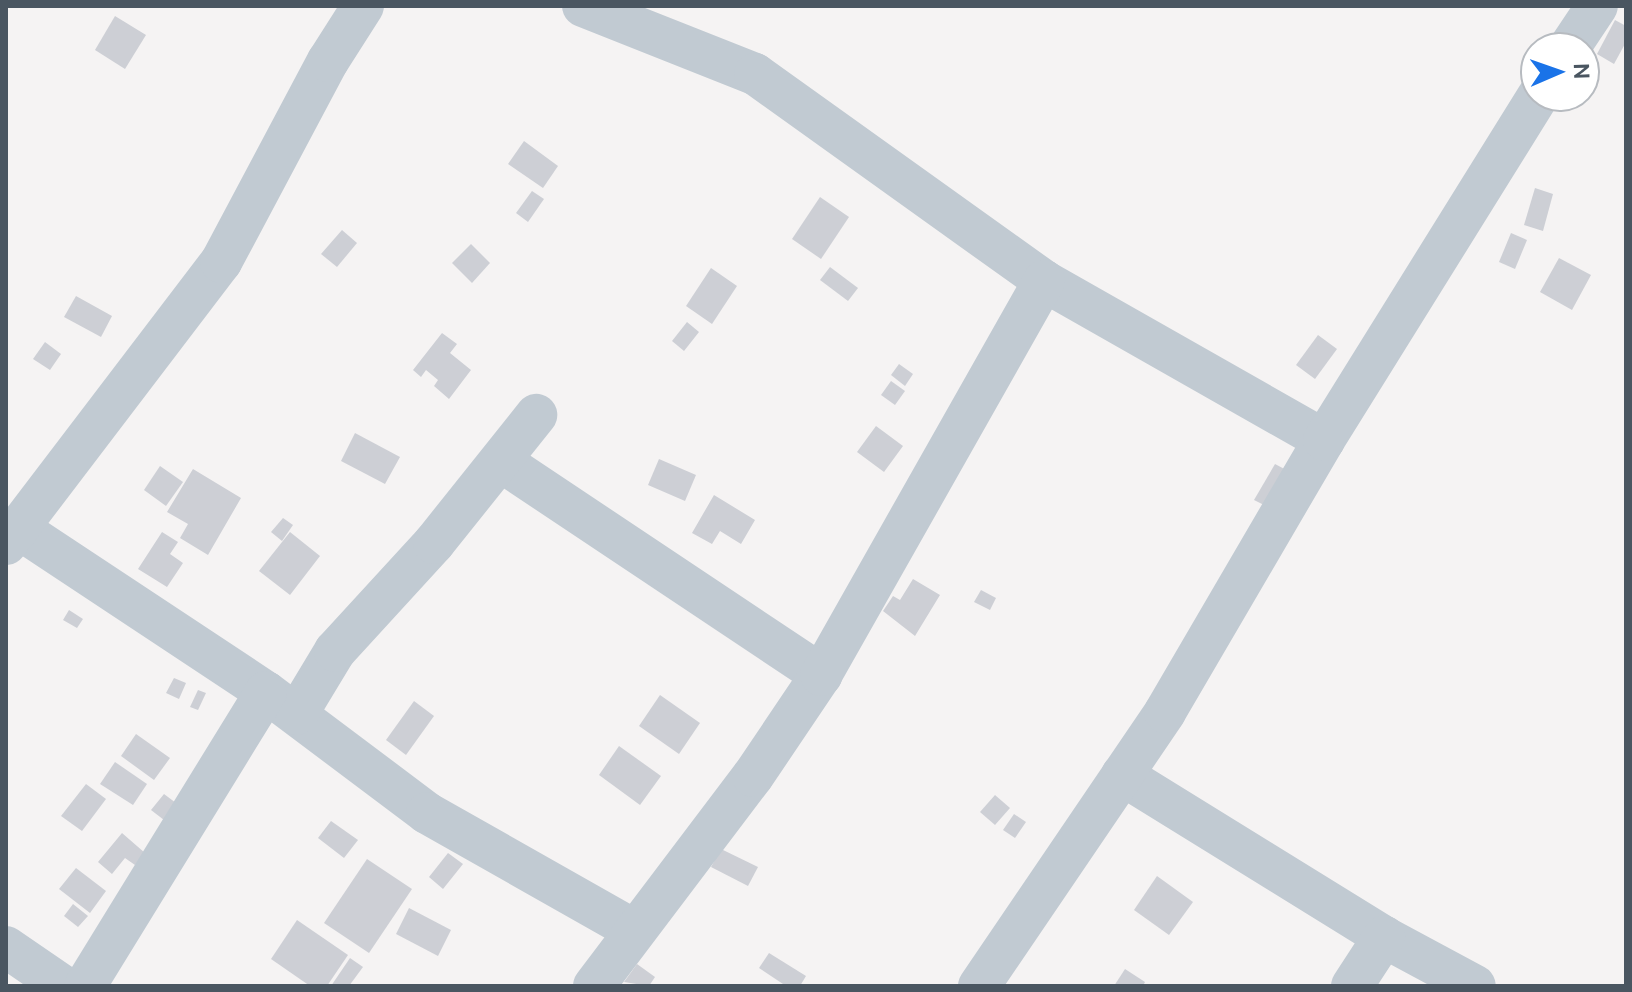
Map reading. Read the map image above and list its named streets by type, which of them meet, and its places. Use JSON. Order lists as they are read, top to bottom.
{
  "north": "right"
}
